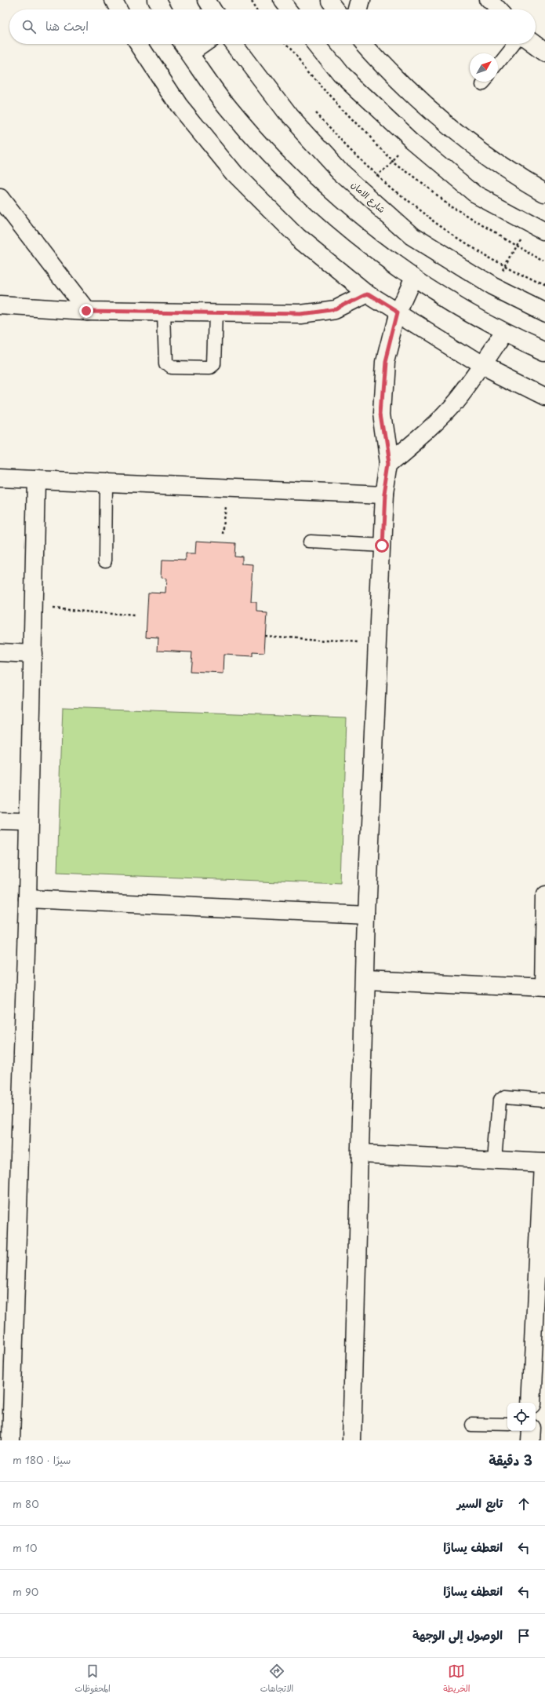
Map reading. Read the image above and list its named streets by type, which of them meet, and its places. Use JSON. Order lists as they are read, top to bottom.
{
  "streets": {
    "street": ["شارع الامان"]
  },
  "north": "top right",
  "page": {
    "search": "ابحث هنا",
    "heading": ["3 دقيقة", "سيرًا · 180 m"],
    "list": [
      ["تابع السير", "80 m"],
      ["انعطف يسارًا", "10 m"],
      ["انعطف يسارًا", "90 m"],
      "الوصول إلى الوجهة"
    ],
    "nav": ["الخريطة", "الاتجاهات", "المحفوظات"]
  }
}
